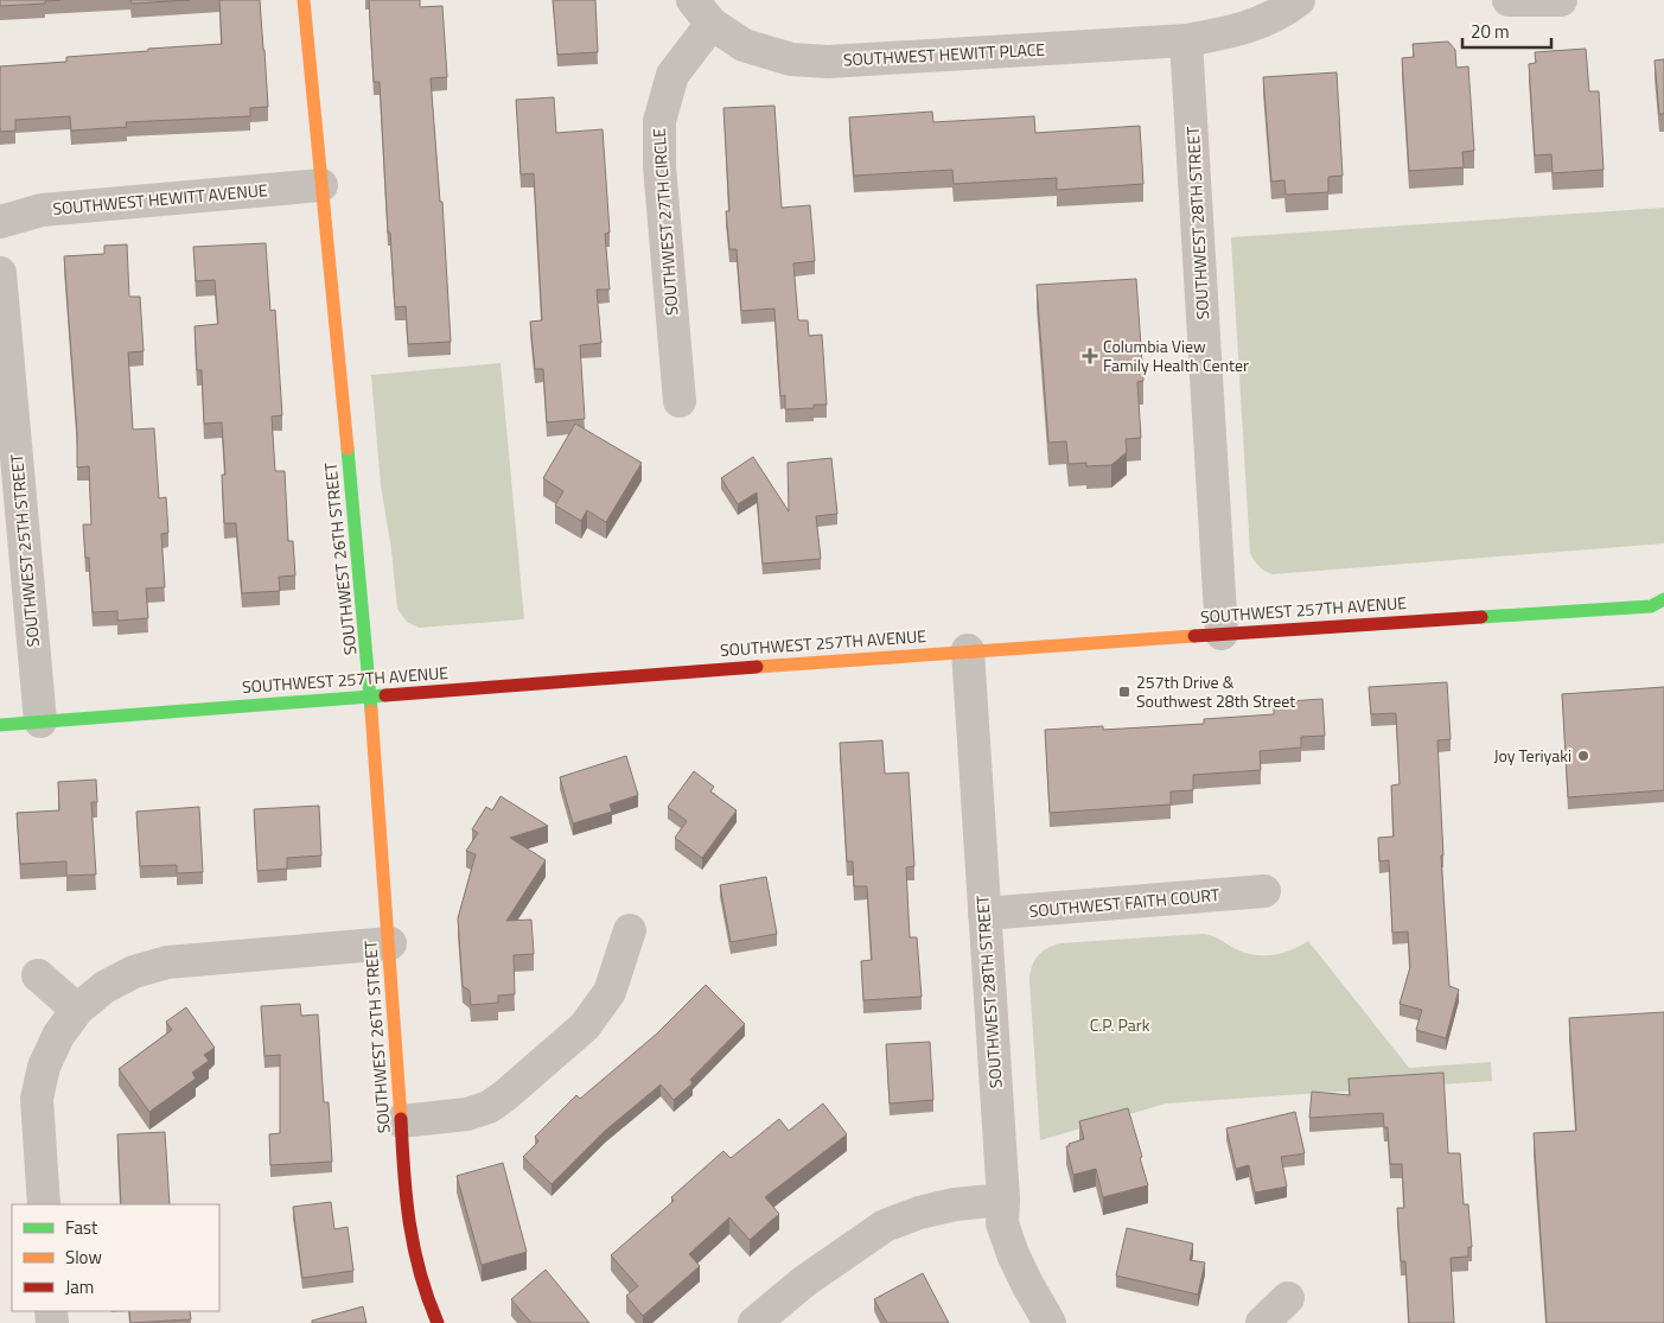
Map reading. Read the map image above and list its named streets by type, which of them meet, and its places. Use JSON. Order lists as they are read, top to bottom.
{
  "streets": {
    "main road": ["SOUTHWEST 26TH STREET", "SOUTHWEST 257TH AVENUE"],
    "street": [
      "SOUTHWEST HEWITT PLACE",
      "SOUTHWEST HEWITT AVENUE",
      "SOUTHWEST 27TH CIRCLE",
      "SOUTHWEST 28TH STREET",
      "SOUTHWEST 25TH STREET",
      "SOUTHWEST FAITH COURT"
    ]
  },
  "crossings": [
    ["SOUTHWEST HEWITT PLACE", "SOUTHWEST 27TH CIRCLE"],
    ["SOUTHWEST HEWITT PLACE", "SOUTHWEST 28TH STREET"],
    ["SOUTHWEST HEWITT AVENUE", "SOUTHWEST 26TH STREET"],
    ["SOUTHWEST 28TH STREET", "SOUTHWEST 257TH AVENUE"],
    ["SOUTHWEST 28TH STREET", "SOUTHWEST FAITH COURT"],
    ["SOUTHWEST 25TH STREET", "SOUTHWEST 257TH AVENUE"],
    ["SOUTHWEST 26TH STREET", "SOUTHWEST 257TH AVENUE"]
  ],
  "parks": ["C.P. Park"],
  "places": {
    "health": ["Columbia View Family Health Center"],
    "transit": ["257th Drive & Southwest 28th Street"],
    "other": ["Joy Teriyaki"]
  },
  "legend": ["Fast", "Slow", "Jam"],
  "scale_bar": "20 m"
}
